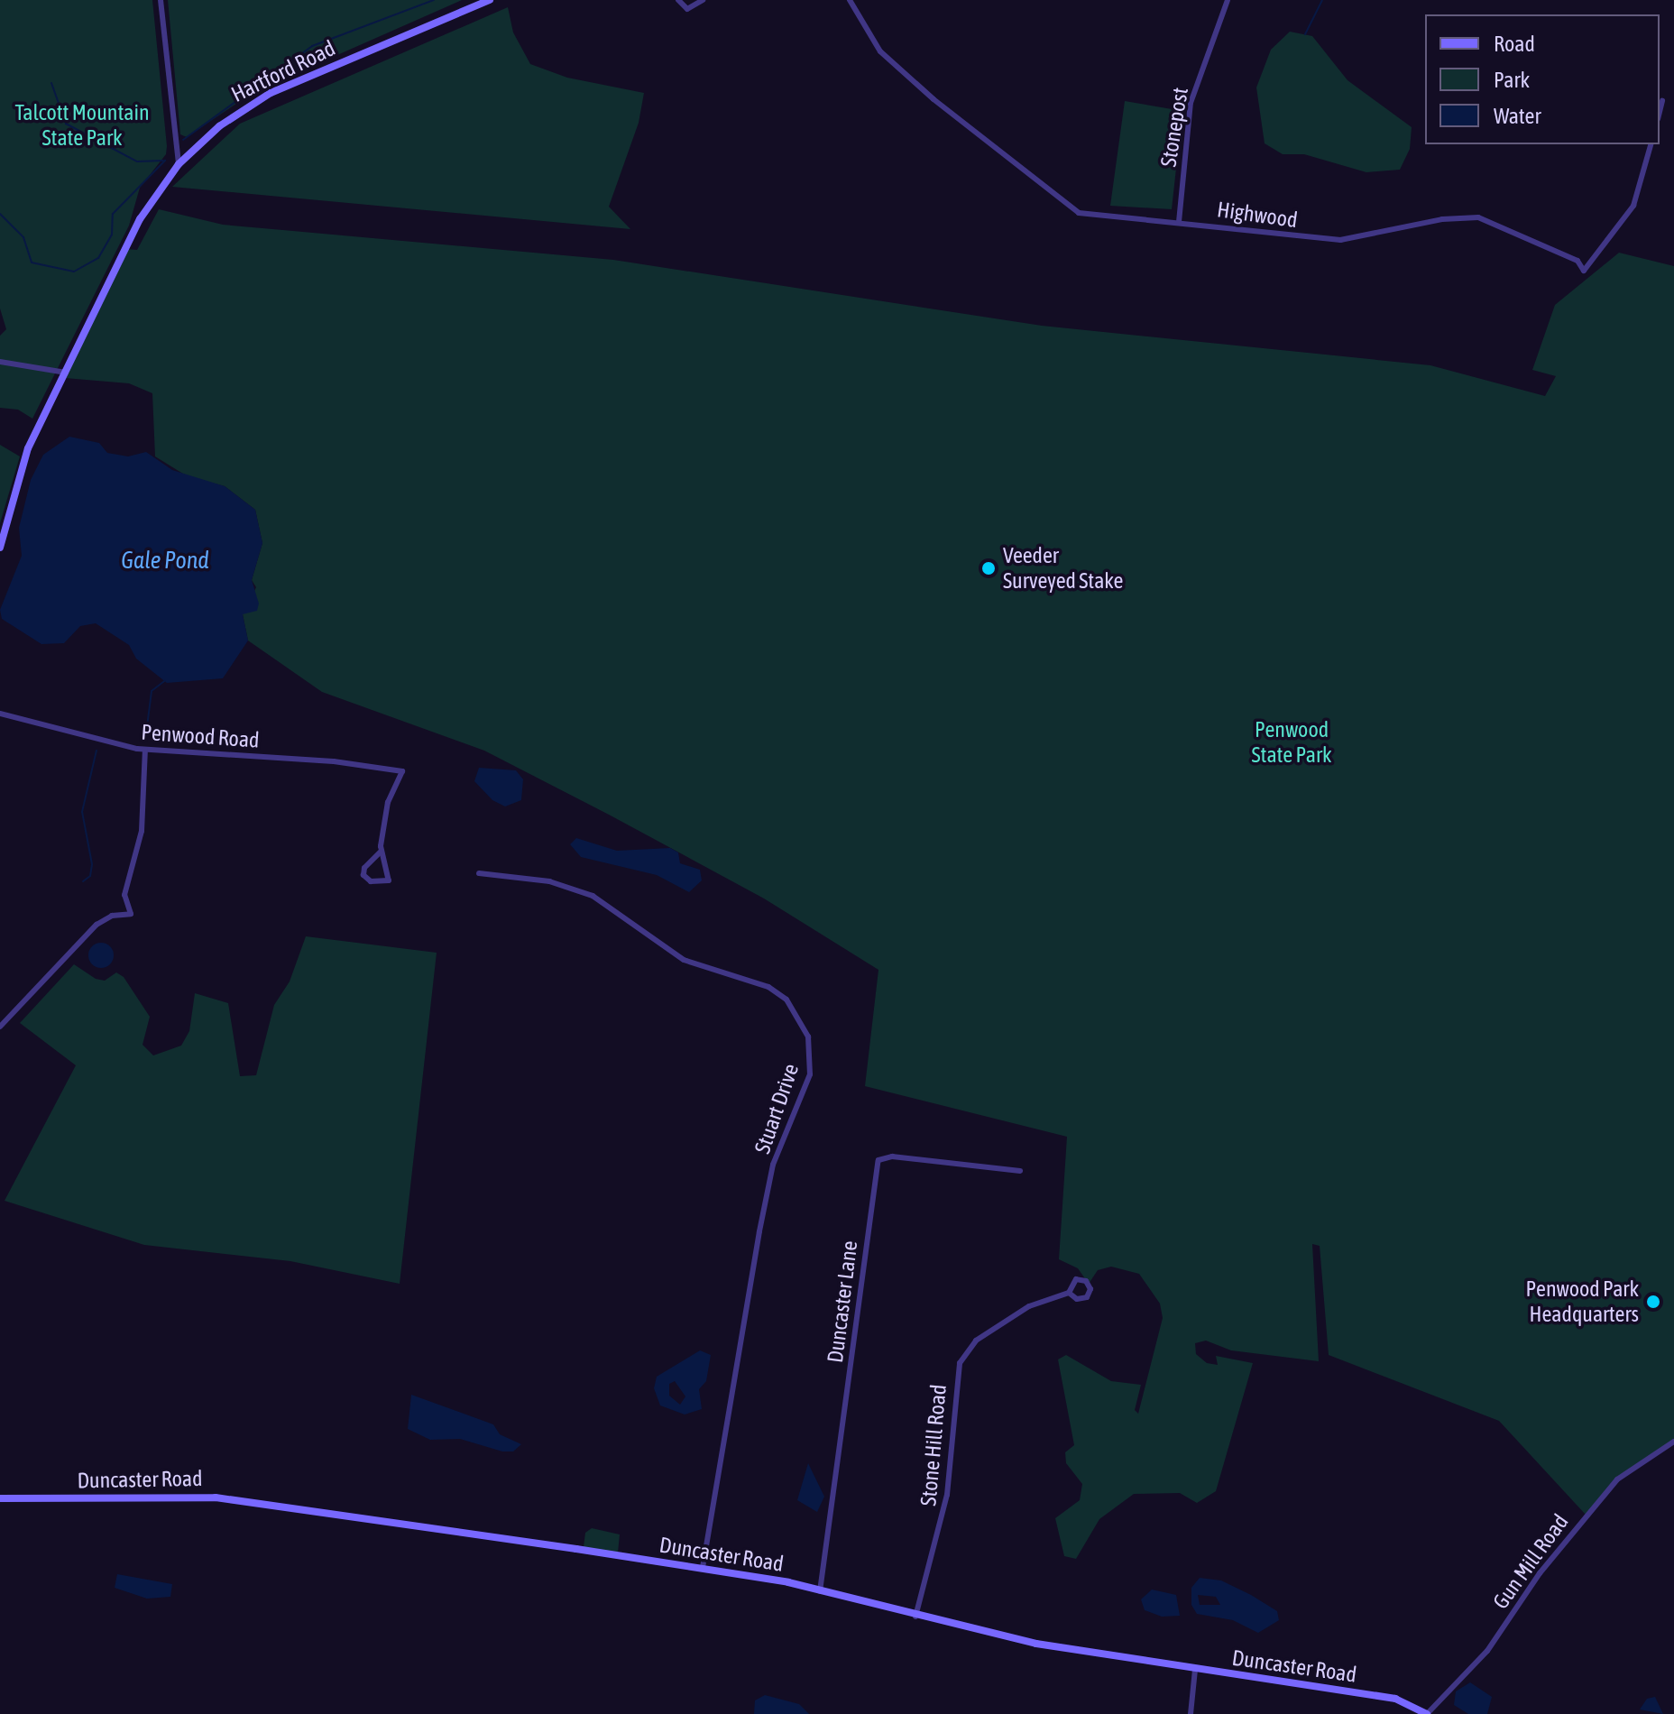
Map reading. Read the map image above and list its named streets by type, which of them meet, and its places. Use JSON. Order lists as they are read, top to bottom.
{
  "streets": {
    "street": [
      "Hartford Road",
      "Stonepost",
      "Highwood",
      "Penwood Road",
      "Stuart Drive",
      "Duncaster Lane",
      "Stone Hill Road",
      "Duncaster Road",
      "Gun Mill Road"
    ]
  },
  "crossings": [
    ["Stonepost", "Highwood"],
    ["Stuart Drive", "Duncaster Road"],
    ["Duncaster Lane", "Duncaster Road"],
    ["Stone Hill Road", "Duncaster Road"],
    ["Duncaster Road", "Gun Mill Road"]
  ],
  "water": ["Gale Pond"],
  "parks": ["Talcott Mountain State Park", "Penwood State Park"],
  "places": ["Veeder Surveyed Stake", "Penwood Park Headquarters"],
  "legend": ["Road", "Park", "Water"]
}
